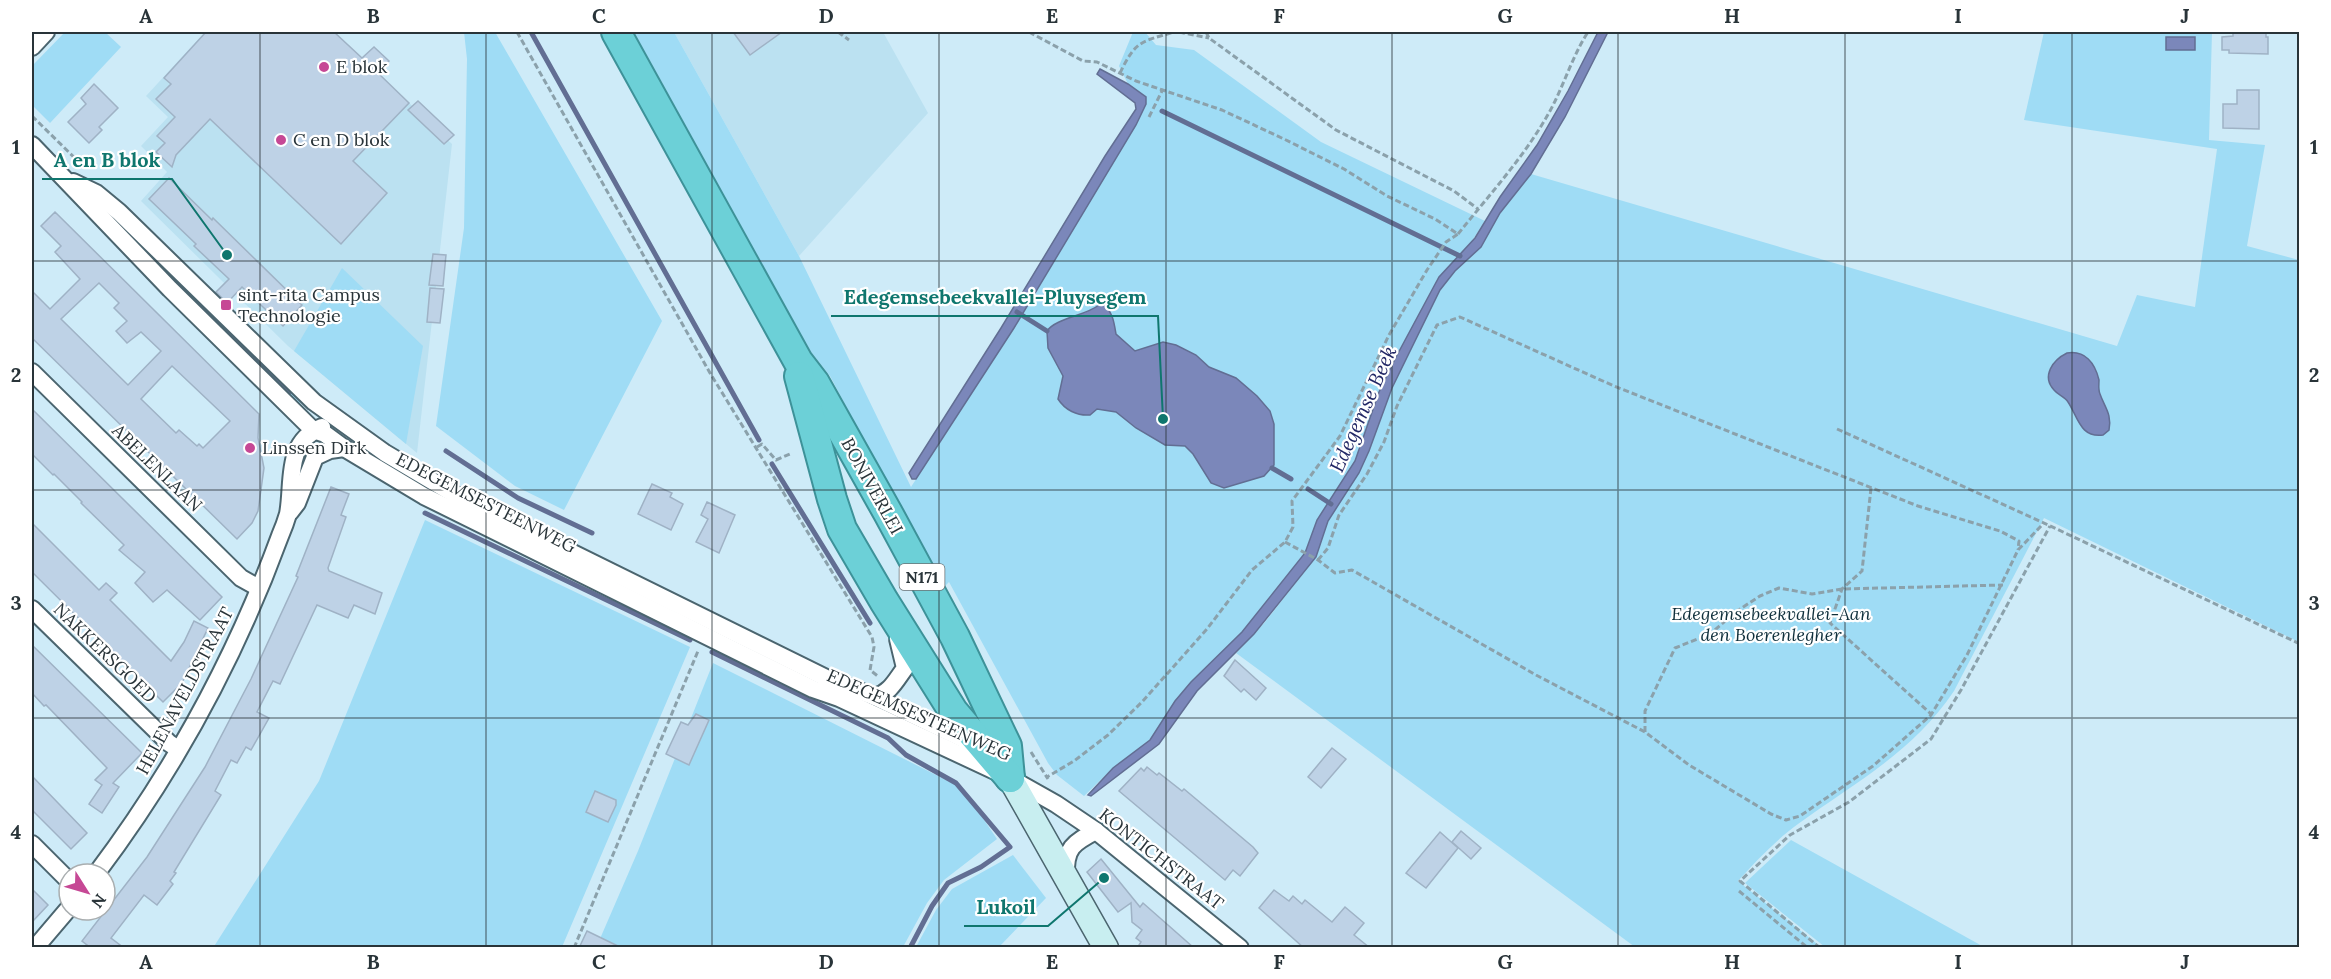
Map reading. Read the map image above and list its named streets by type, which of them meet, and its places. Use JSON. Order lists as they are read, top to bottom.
{
  "streets": {
    "highway": ["BONIVERLEI", "N171"],
    "street": [
      "ABELENLAAN",
      "EDEGEMSESTEENWEG",
      "NAKKERSGOED",
      "HELENAVELDSTRAAT",
      "KONTICHSTRAAT"
    ]
  },
  "crossings": [
    ["ABELENLAAN", "HELENAVELDSTRAAT"],
    ["BONIVERLEI", "EDEGEMSESTEENWEG"],
    ["BONIVERLEI", "KONTICHSTRAAT"],
    ["EDEGEMSESTEENWEG", "HELENAVELDSTRAAT"],
    ["EDEGEMSESTEENWEG", "KONTICHSTRAAT"],
    ["NAKKERSGOED", "HELENAVELDSTRAAT"]
  ],
  "water": ["Edegemse Beek"],
  "parks": ["Edegemsebeekvallei-Aan den Boerenlegher"],
  "places": {
    "other": [
      "E blok",
      "C en D blok",
      "A en B blok",
      "Edegemsebeekvallei-Pluysegem",
      "Linssen Dirk",
      "Lukoil"
    ],
    "transit": ["sint-rita Campus Technologie"]
  },
  "north": "bottom right",
  "grid": {
    "columns": [
      "A",
      "B",
      "C",
      "D",
      "E",
      "F",
      "G",
      "H",
      "I",
      "J"
    ],
    "rows": [
      "1",
      "2",
      "3",
      "4"
    ]
  }
}
